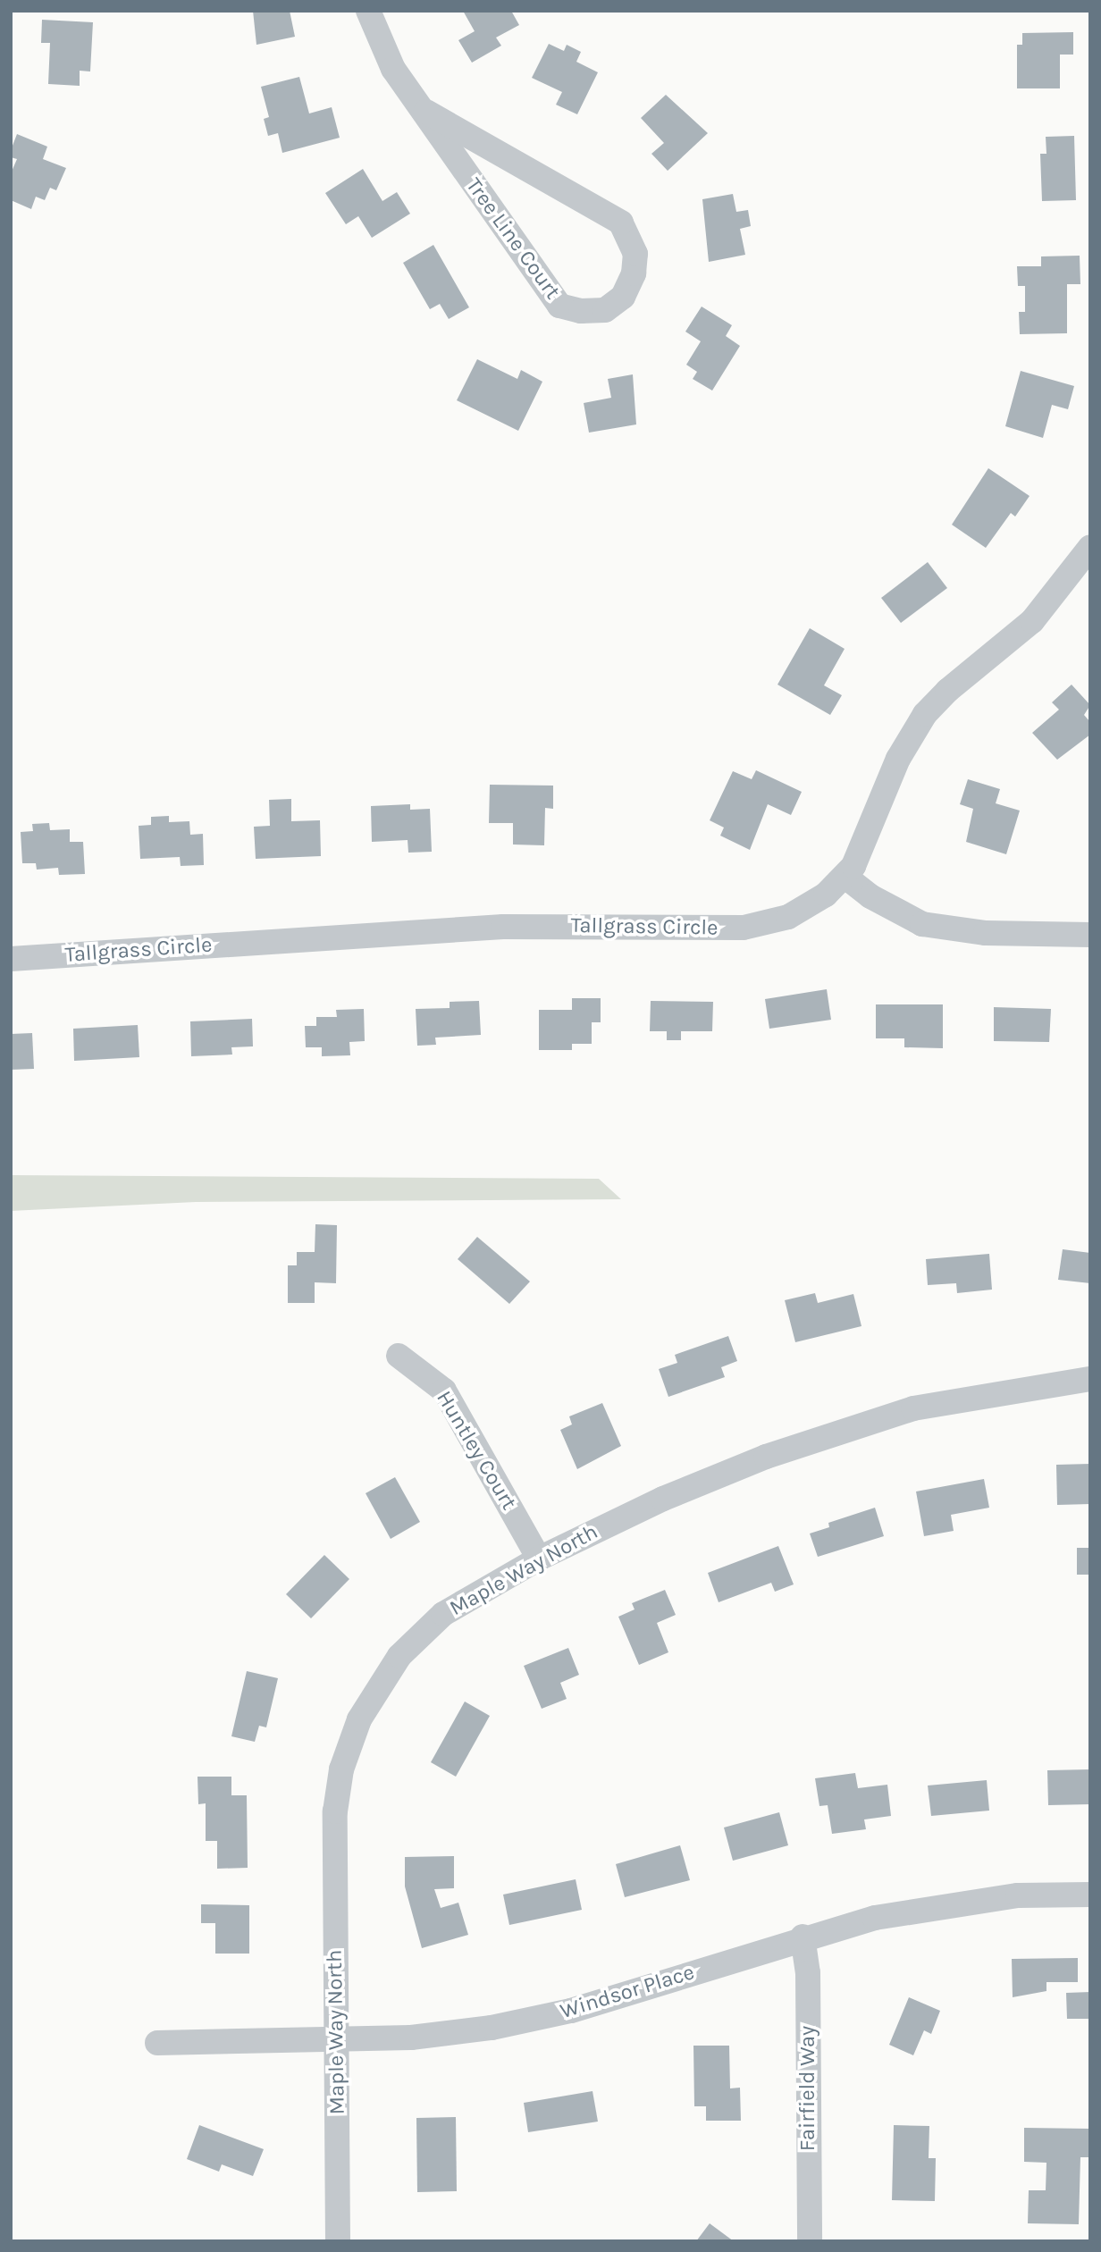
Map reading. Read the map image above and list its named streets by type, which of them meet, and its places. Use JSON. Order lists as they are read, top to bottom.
{
  "streets": {
    "street": [
      "Tree Line Court",
      "Tallgrass Circle",
      "Huntley Court",
      "Maple Way North",
      "Windsor Place",
      "Fairfield Way"
    ]
  },
  "crossings": [
    ["Huntley Court", "Maple Way North"],
    ["Maple Way North", "Windsor Place"],
    ["Windsor Place", "Fairfield Way"]
  ]
}
